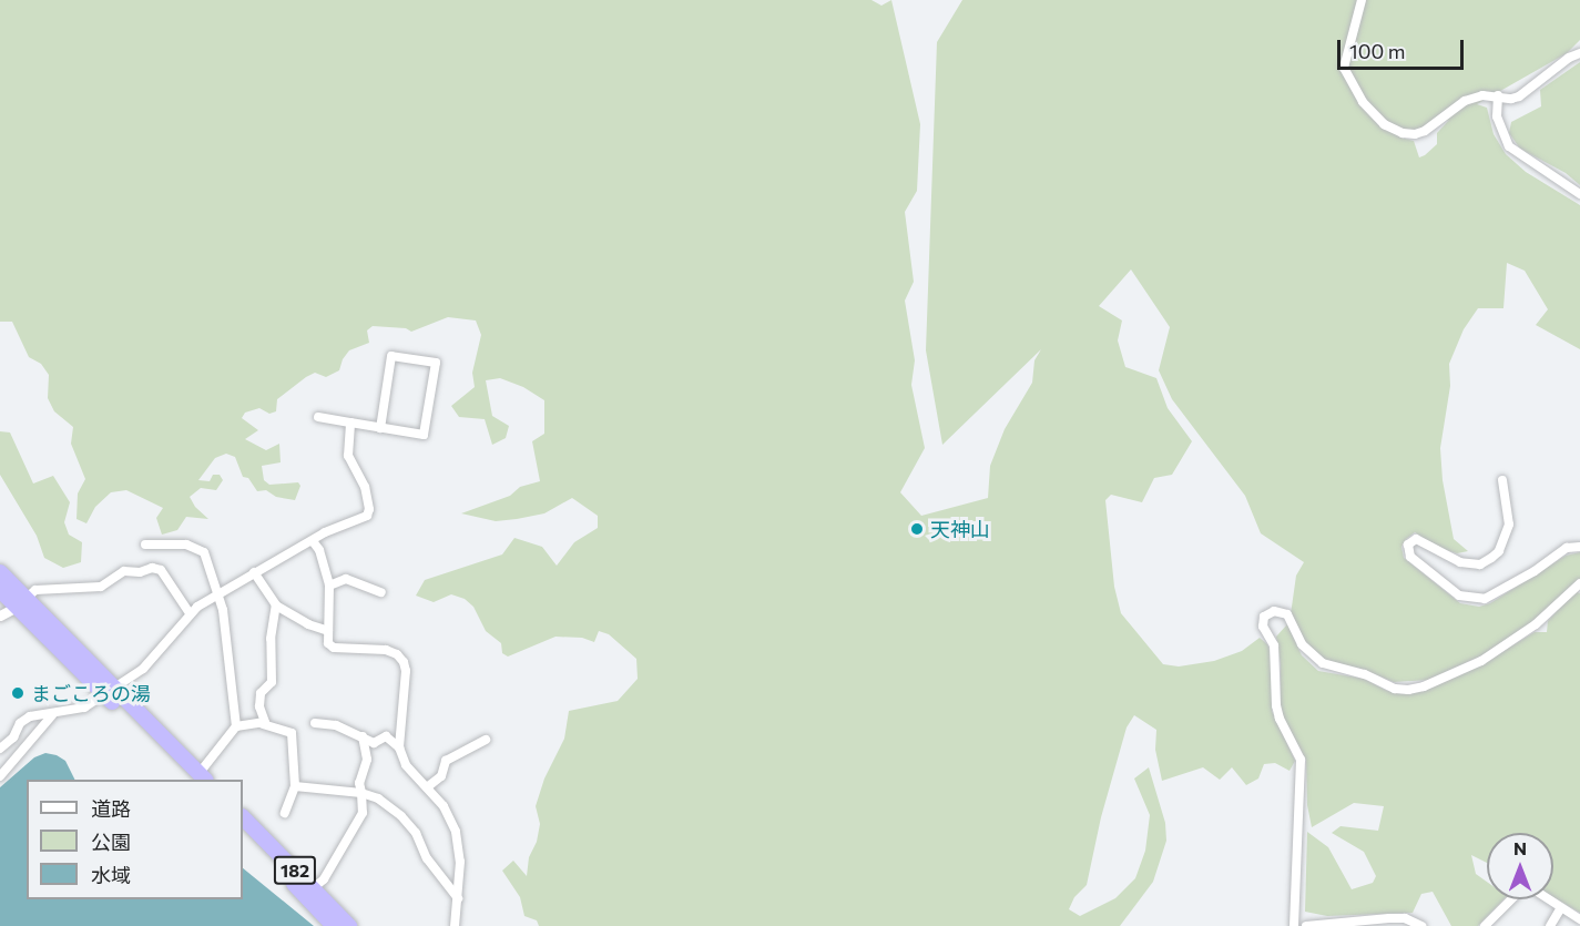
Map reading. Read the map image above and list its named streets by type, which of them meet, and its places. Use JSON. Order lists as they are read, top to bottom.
{
  "streets": {
    "highway": ["182"]
  },
  "places": ["天神山", "まごころの湯"],
  "legend": ["道路", "公園", "水域"],
  "scale_bar": "100 m",
  "north": "top"
}
